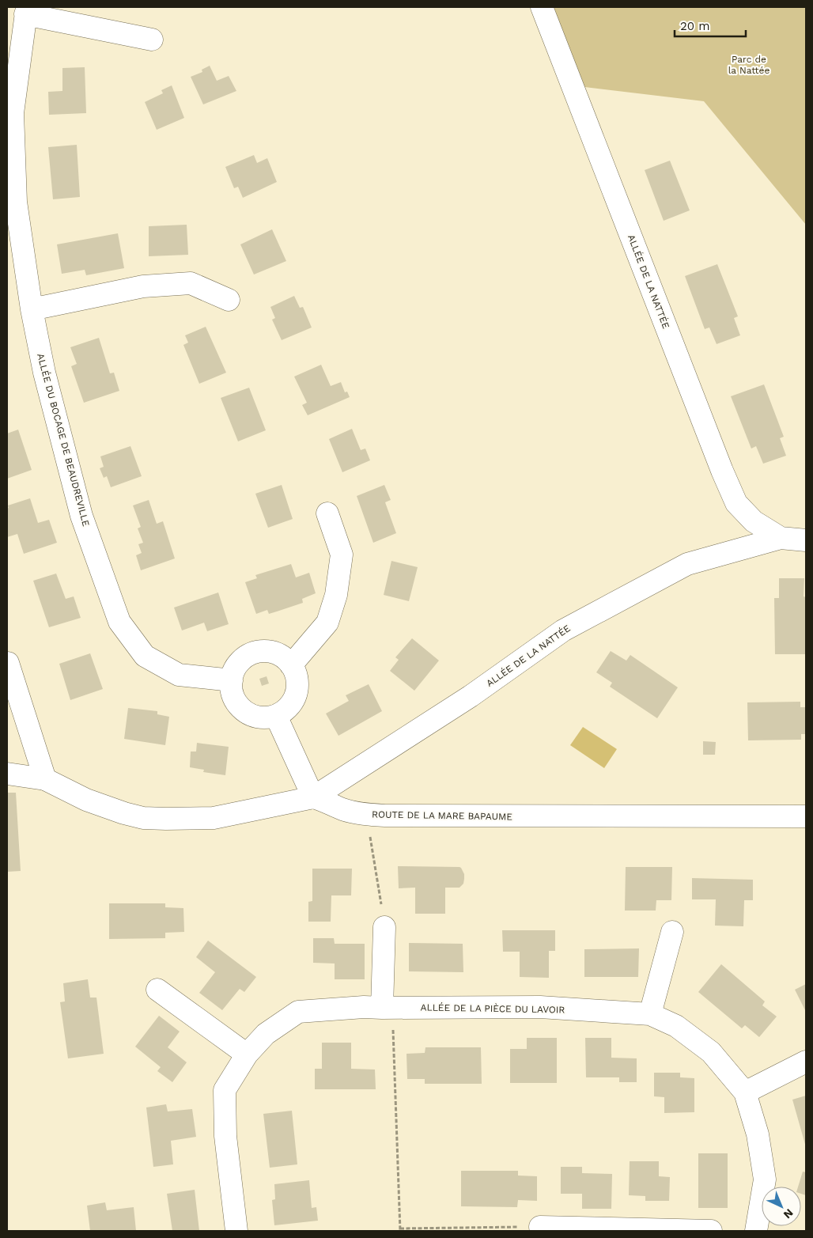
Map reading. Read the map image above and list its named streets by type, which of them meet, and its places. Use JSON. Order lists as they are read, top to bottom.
{
  "streets": {
    "street": [
      "ALLÉE DE LA NATTÉE",
      "ALLÉE DU BOCAGE DE BEAUDREVILLE",
      "ROUTE DE LA MARE BAPAUME",
      "ALLÉE DE LA PIÈCE DU LAVOIR"
    ]
  },
  "crossings": [
    ["ALLÉE DE LA NATTÉE", "ROUTE DE LA MARE BAPAUME"]
  ],
  "parks": ["Parc de la Nattée"],
  "scale_bar": "20 m",
  "north": "bottom right"
}
